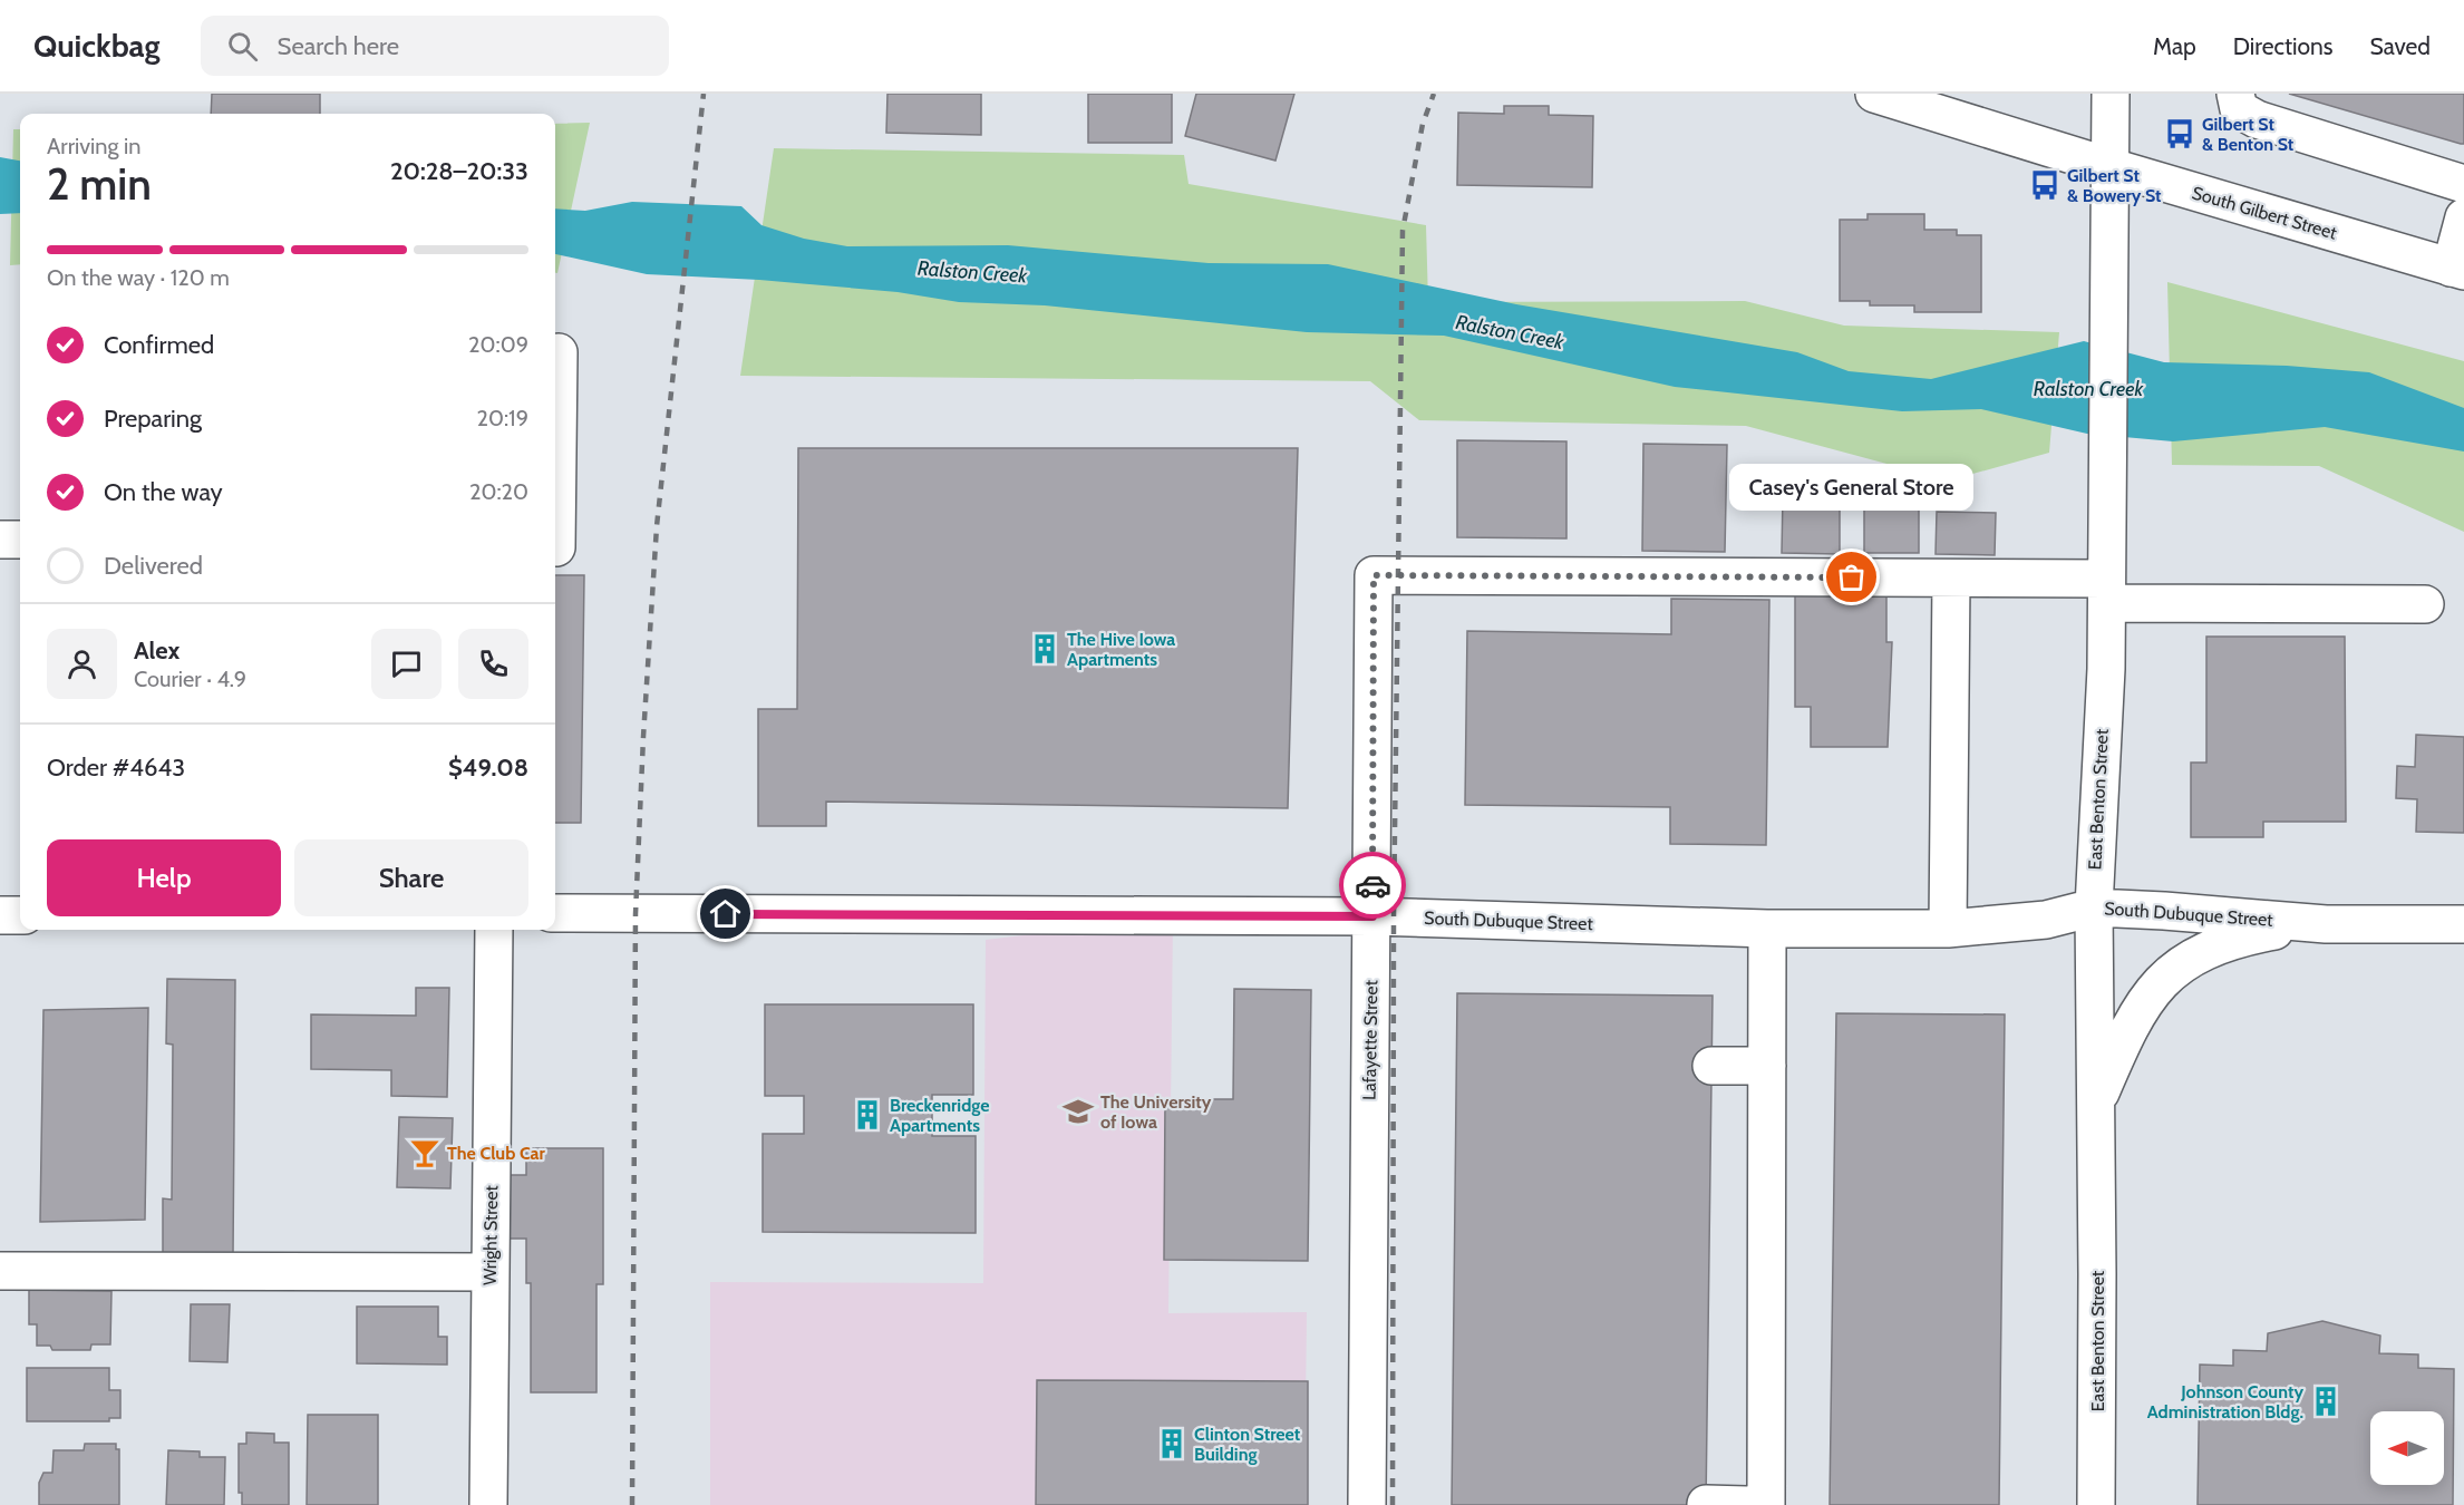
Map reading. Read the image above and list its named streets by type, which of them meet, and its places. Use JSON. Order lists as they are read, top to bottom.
{
  "streets": {
    "street": [
      "South Gilbert Street",
      "East Benton Street",
      "South Dubuque Street",
      "Lafayette Street",
      "Wright Street"
    ]
  },
  "crossings": [
    ["South Gilbert Street", "East Benton Street"],
    ["East Benton Street", "South Dubuque Street"],
    ["South Dubuque Street", "Lafayette Street"]
  ],
  "water": ["Ralston Creek"],
  "places": {
    "bus stop": ["Gilbert St & Benton St", "Gilbert St & Bowery St"],
    "other": ["Casey's General Store"],
    "building": [
      "The Hive Iowa Apartments",
      "Breckenridge Apartments",
      "Johnson County Administration Bldg.",
      "Clinton Street Building"
    ],
    "school or university": ["The University of Iowa"],
    "bar": ["The Club Car"]
  },
  "north": "left",
  "page": {
    "header": "Quickbag",
    "search": "Search here",
    "nav": ["Map", "Directions", "Saved"],
    "heading": ["2 min", "Arriving in", "20:28–20:33"],
    "panel": [
      "Alex",
      "Courier · 4.9",
      "Order #4643",
      "$49.08"
    ],
    "bar": "On the way · 120 m",
    "list": [
      ["Confirmed", "20:09"],
      ["Preparing", "20:19"],
      ["On the way", "20:20"],
      "Delivered"
    ],
    "bubble": "Casey's General Store",
    "buttons": ["Help", "Share"]
  }
}
